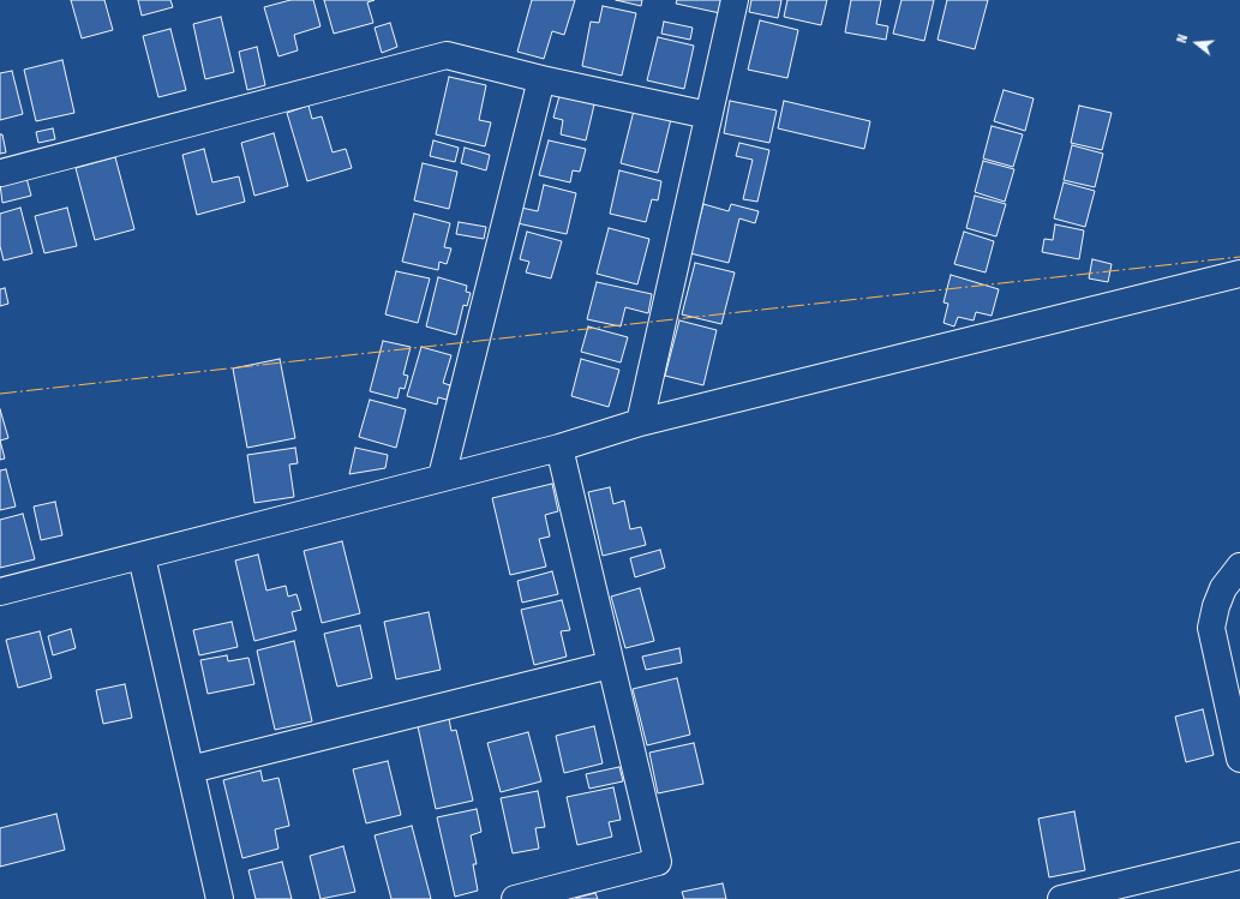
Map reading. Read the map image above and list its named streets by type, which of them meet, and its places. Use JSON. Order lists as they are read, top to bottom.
{
  "north": "left"
}
